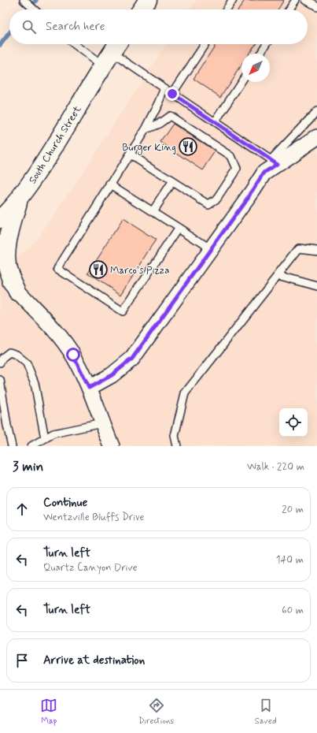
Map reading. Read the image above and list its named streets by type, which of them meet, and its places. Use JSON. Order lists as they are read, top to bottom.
{
  "streets": {
    "main road": ["South Church Street"]
  },
  "places": {
    "restaurant": ["Burger King", "Marco's Pizza"]
  },
  "north": "bottom left",
  "page": {
    "search": "Search here",
    "heading": ["3 min", "Walk · 220 m"],
    "list": [
      ["Continue", "Wentzville Bluffs Drive", "20 m"],
      ["Turn left", "Quartz Canyon Drive", "140 m"],
      ["Turn left", "60 m"],
      "Arrive at destination"
    ],
    "nav": ["Map", "Directions", "Saved"]
  }
}
